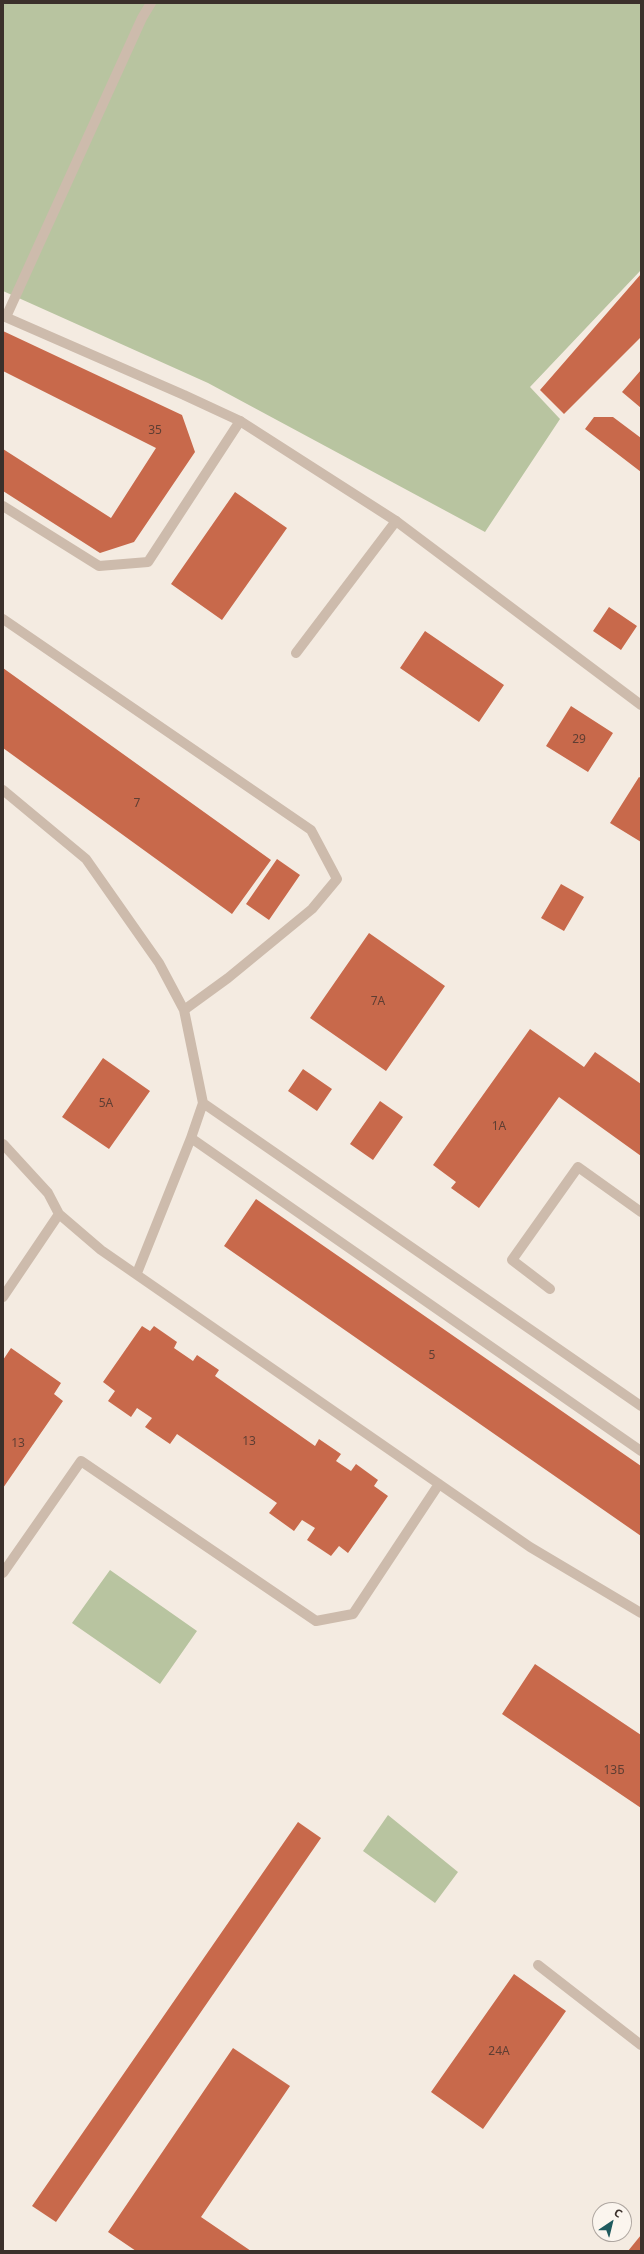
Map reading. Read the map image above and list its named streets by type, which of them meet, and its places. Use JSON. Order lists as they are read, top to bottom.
{
  "house_numbers": [
    "35",
    "29",
    "7",
    "7А",
    "5А",
    "1А",
    "5",
    "13",
    "13",
    "13Б",
    "24А"
  ],
  "north": "top right"
}
